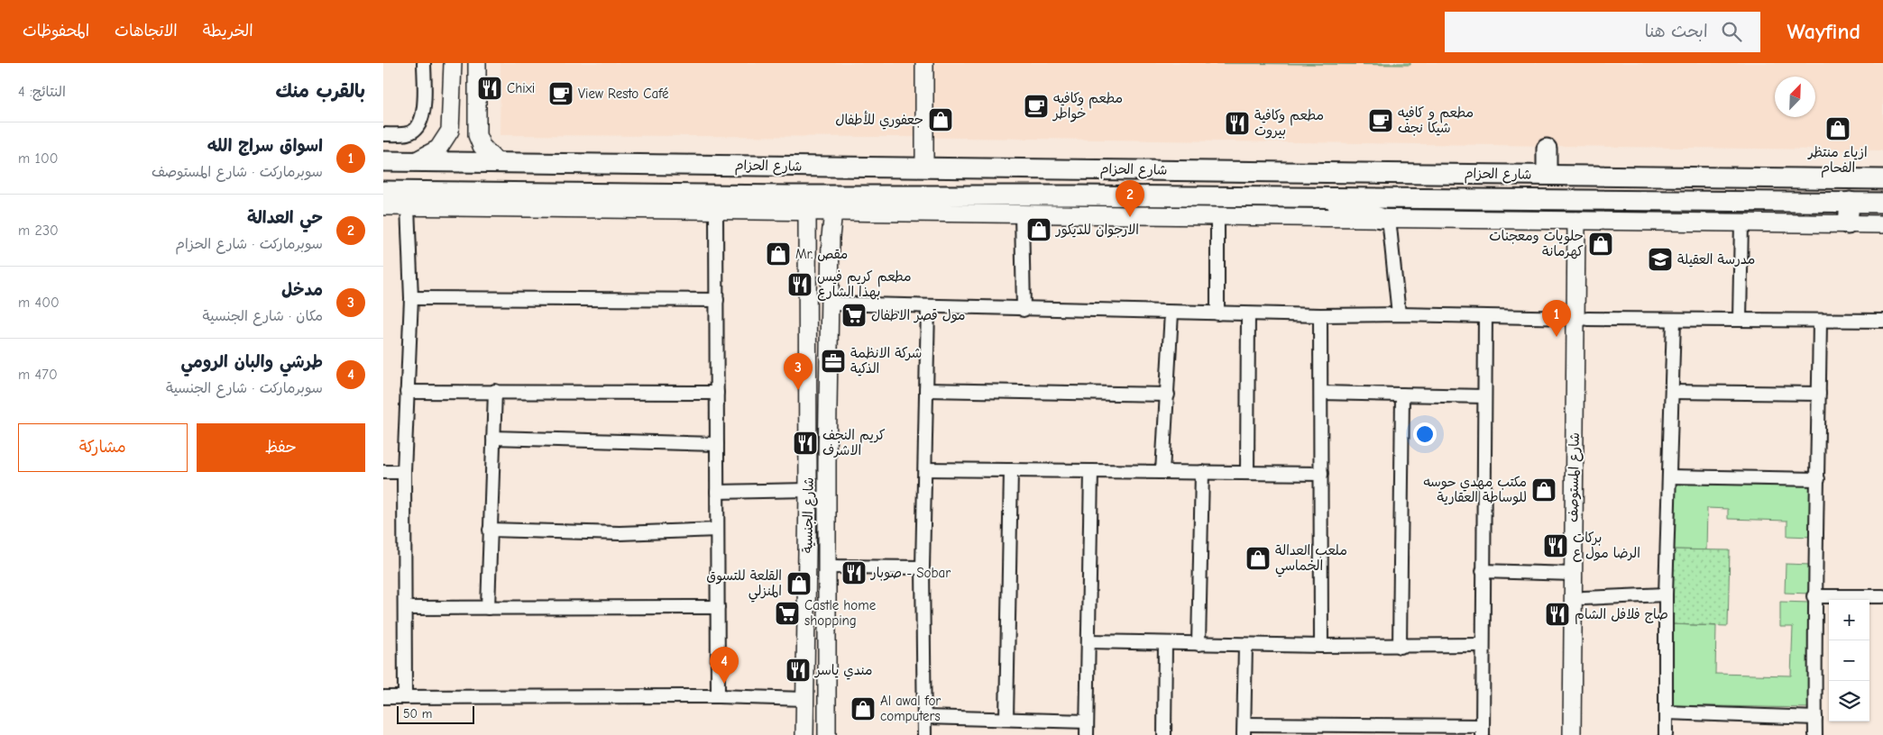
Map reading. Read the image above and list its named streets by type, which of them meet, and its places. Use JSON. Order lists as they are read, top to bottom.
{
  "streets": {
    "main road": ["شارع الحزام", "شارع المستوصف", "شارع الجنسية"]
  },
  "places": {
    "restaurant": [
      "Chixi",
      "مطعم وكافية بيروت",
      "مطعم كريم فيس بهذا الشارع",
      "كريم النجف الاشرف",
      "برکات الرضا مول ع",
      "صوبار - Sobar",
      "صاج فلافل الشام",
      "مندي ياسر"
    ],
    "cafe": ["View Resto Café", "مطعم وكافيه خواطر", "مطعم و كافيه شيكا نجف"],
    "shop": [
      "جعفوري للأطفال",
      "ازياء منتظر الفحام",
      "الارجوان للديكور",
      "حلويات ومعجنات كهرمانة",
      "Mr. مقص",
      "مكتب مهدي حوسه للوساطة العقارية",
      "ملعب العدالة الخماسي",
      "القلعة للتسوق المنزلي",
      "Al awal for computers"
    ],
    "school or university": ["مدرسة العقيلة"],
    "supermarket": ["مول قصر الاطفال", "Castle home shopping"],
    "office": ["شركة الانظمة الذكية"]
  },
  "scale_bar": "50 m",
  "north": "top right",
  "page": {
    "header": "Wayfind",
    "search": "ابحث هنا",
    "nav": ["الخريطة", "الاتجاهات", "المحفوظات"],
    "heading": ["بالقرب منك", "النتائج: 4"],
    "list": [
      {
        "mark": "1",
        "name": "اسواق سراج الله",
        "note": "سوبرماركت · شارع المستوصف",
        "value": "100 m"
      },
      {
        "mark": "2",
        "name": "حي العدالة",
        "note": "سوبرماركت · شارع الحزام",
        "value": "230 m"
      },
      {
        "mark": "3",
        "name": "مدخل",
        "note": "مكان · شارع الجنسية",
        "value": "400 m"
      },
      {
        "mark": "4",
        "name": "طرشي والبان الرومي",
        "note": "سوبرماركت · شارع الجنسية",
        "value": "470 m"
      }
    ],
    "pins": [
      "2",
      "1",
      "3",
      "4"
    ],
    "buttons": ["حفظ", "مشاركة"],
    "map_buttons": ["+", "−"],
    "scale": "50 m"
  }
}
